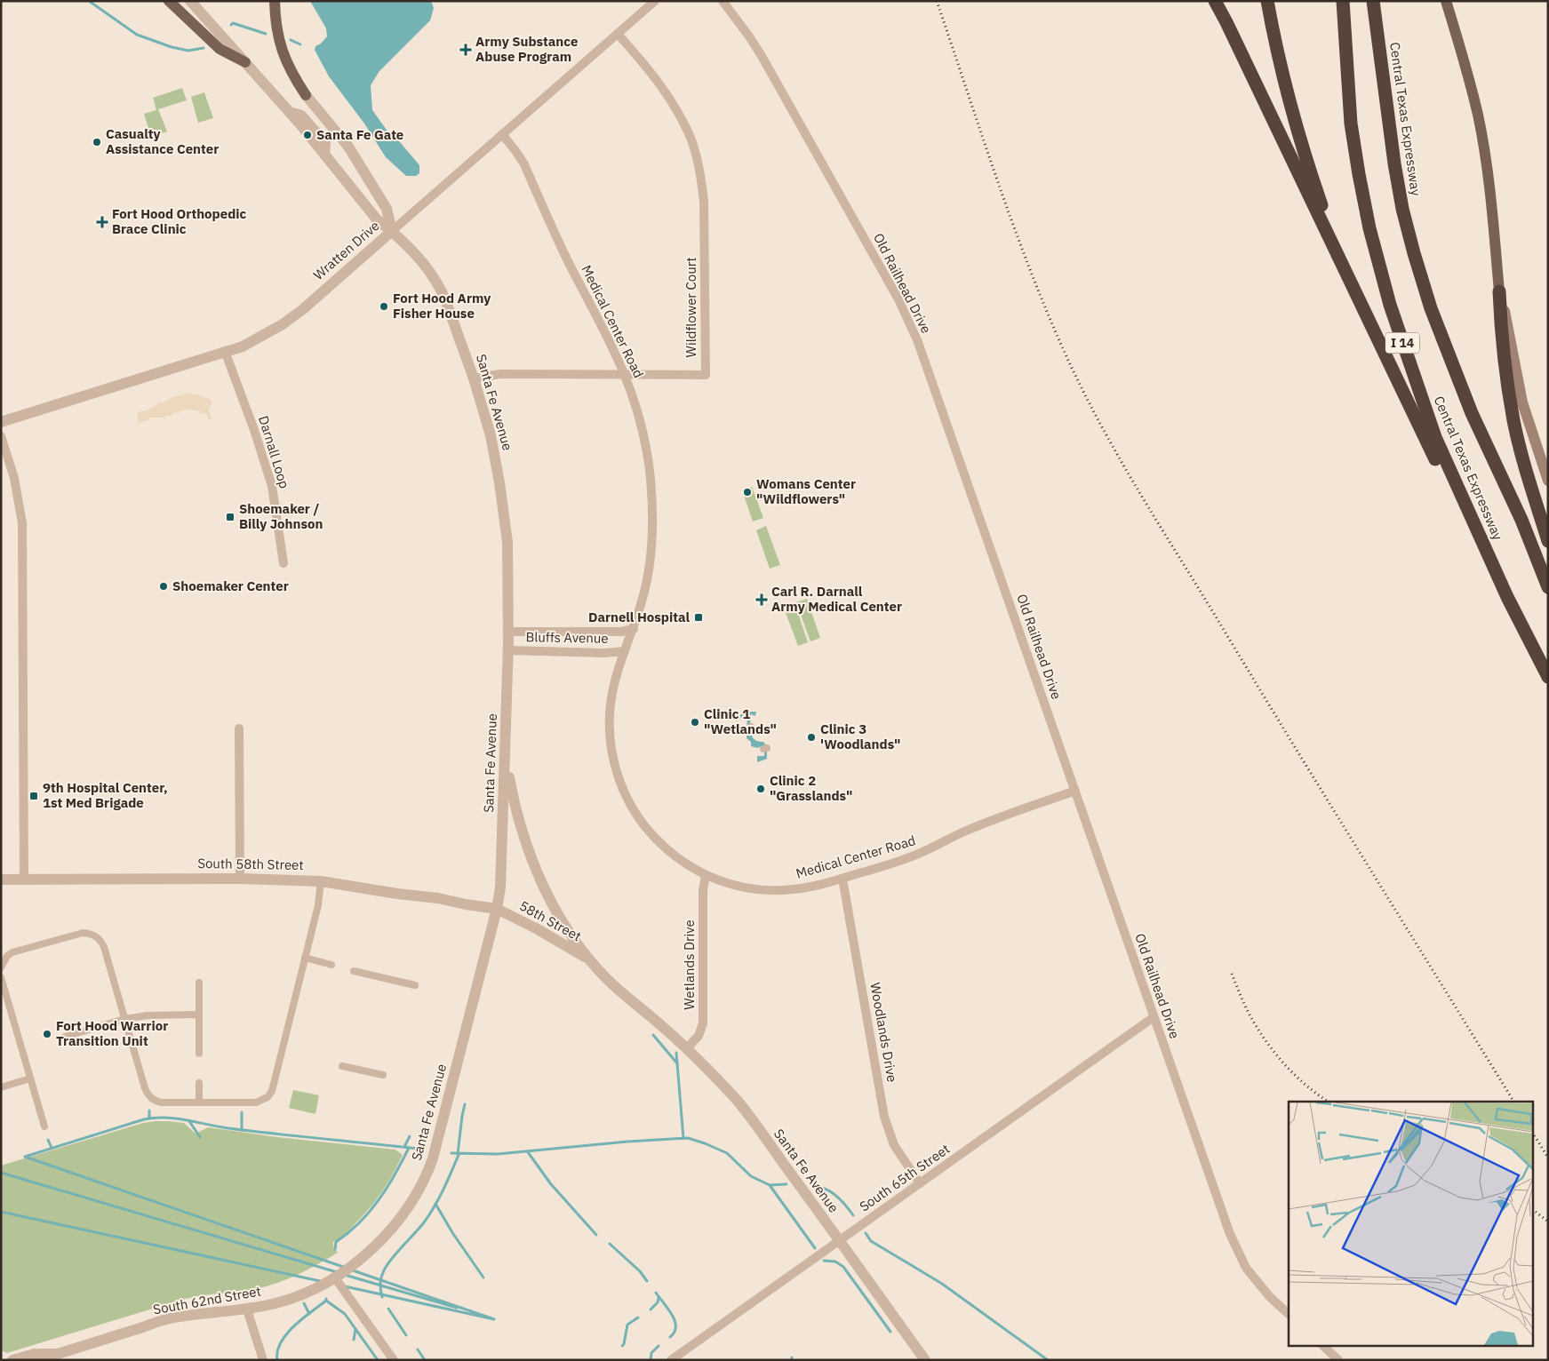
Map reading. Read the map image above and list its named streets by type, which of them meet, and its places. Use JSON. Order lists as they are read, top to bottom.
{
  "streets": {
    "highway": ["Central Texas Expressway", "I 14"],
    "street": [
      "Wratten Drive",
      "Old Railhead Drive",
      "Wildflower Court",
      "Medical Center Road",
      "Santa Fe Avenue",
      "Darnall Loop",
      "Bluffs Avenue",
      "South 58th Street",
      "58th Street",
      "Wetlands Drive",
      "Woodlands Drive",
      "South 65th Street",
      "South 62nd Street"
    ]
  },
  "crossings": [
    ["Wratten Drive", "Wildflower Court"],
    ["Wratten Drive", "Medical Center Road"],
    ["Wratten Drive", "Santa Fe Avenue"],
    ["Wratten Drive", "Darnall Loop"],
    ["Old Railhead Drive", "Medical Center Road"],
    ["Old Railhead Drive", "South 65th Street"],
    ["Wildflower Court", "Medical Center Road"],
    ["Wildflower Court", "Santa Fe Avenue"],
    ["Medical Center Road", "Bluffs Avenue"],
    ["Medical Center Road", "Wetlands Drive"],
    ["Medical Center Road", "Woodlands Drive"],
    ["Santa Fe Avenue", "Bluffs Avenue"],
    ["Santa Fe Avenue", "South 58th Street"],
    ["Santa Fe Avenue", "58th Street"],
    ["Santa Fe Avenue", "Wetlands Drive"],
    ["Santa Fe Avenue", "South 65th Street"],
    ["Santa Fe Avenue", "South 62nd Street"],
    ["South 58th Street", "58th Street"],
    ["Woodlands Drive", "South 65th Street"]
  ],
  "places": {
    "health": ["Army Substance Abuse Program", "Fort Hood Orthopedic Brace Clinic", "Carl R. Darnall Army Medical Center"],
    "other": [
      "Santa Fe Gate",
      "Casualty Assistance Center",
      "Fort Hood Army Fisher House",
      "Womans Center \"Wildflowers\"",
      "Shoemaker Center",
      "Clinic 1 \"Wetlands\"",
      "Clinic 3 'Woodlands\"",
      "Clinic 2 \"Grasslands\"",
      "Fort Hood Warrior Transition Unit"
    ],
    "transit": ["Shoemaker / Billy Johnson", "Darnell Hospital", "9th Hospital Center, 1st Med Brigade"]
  }
}
